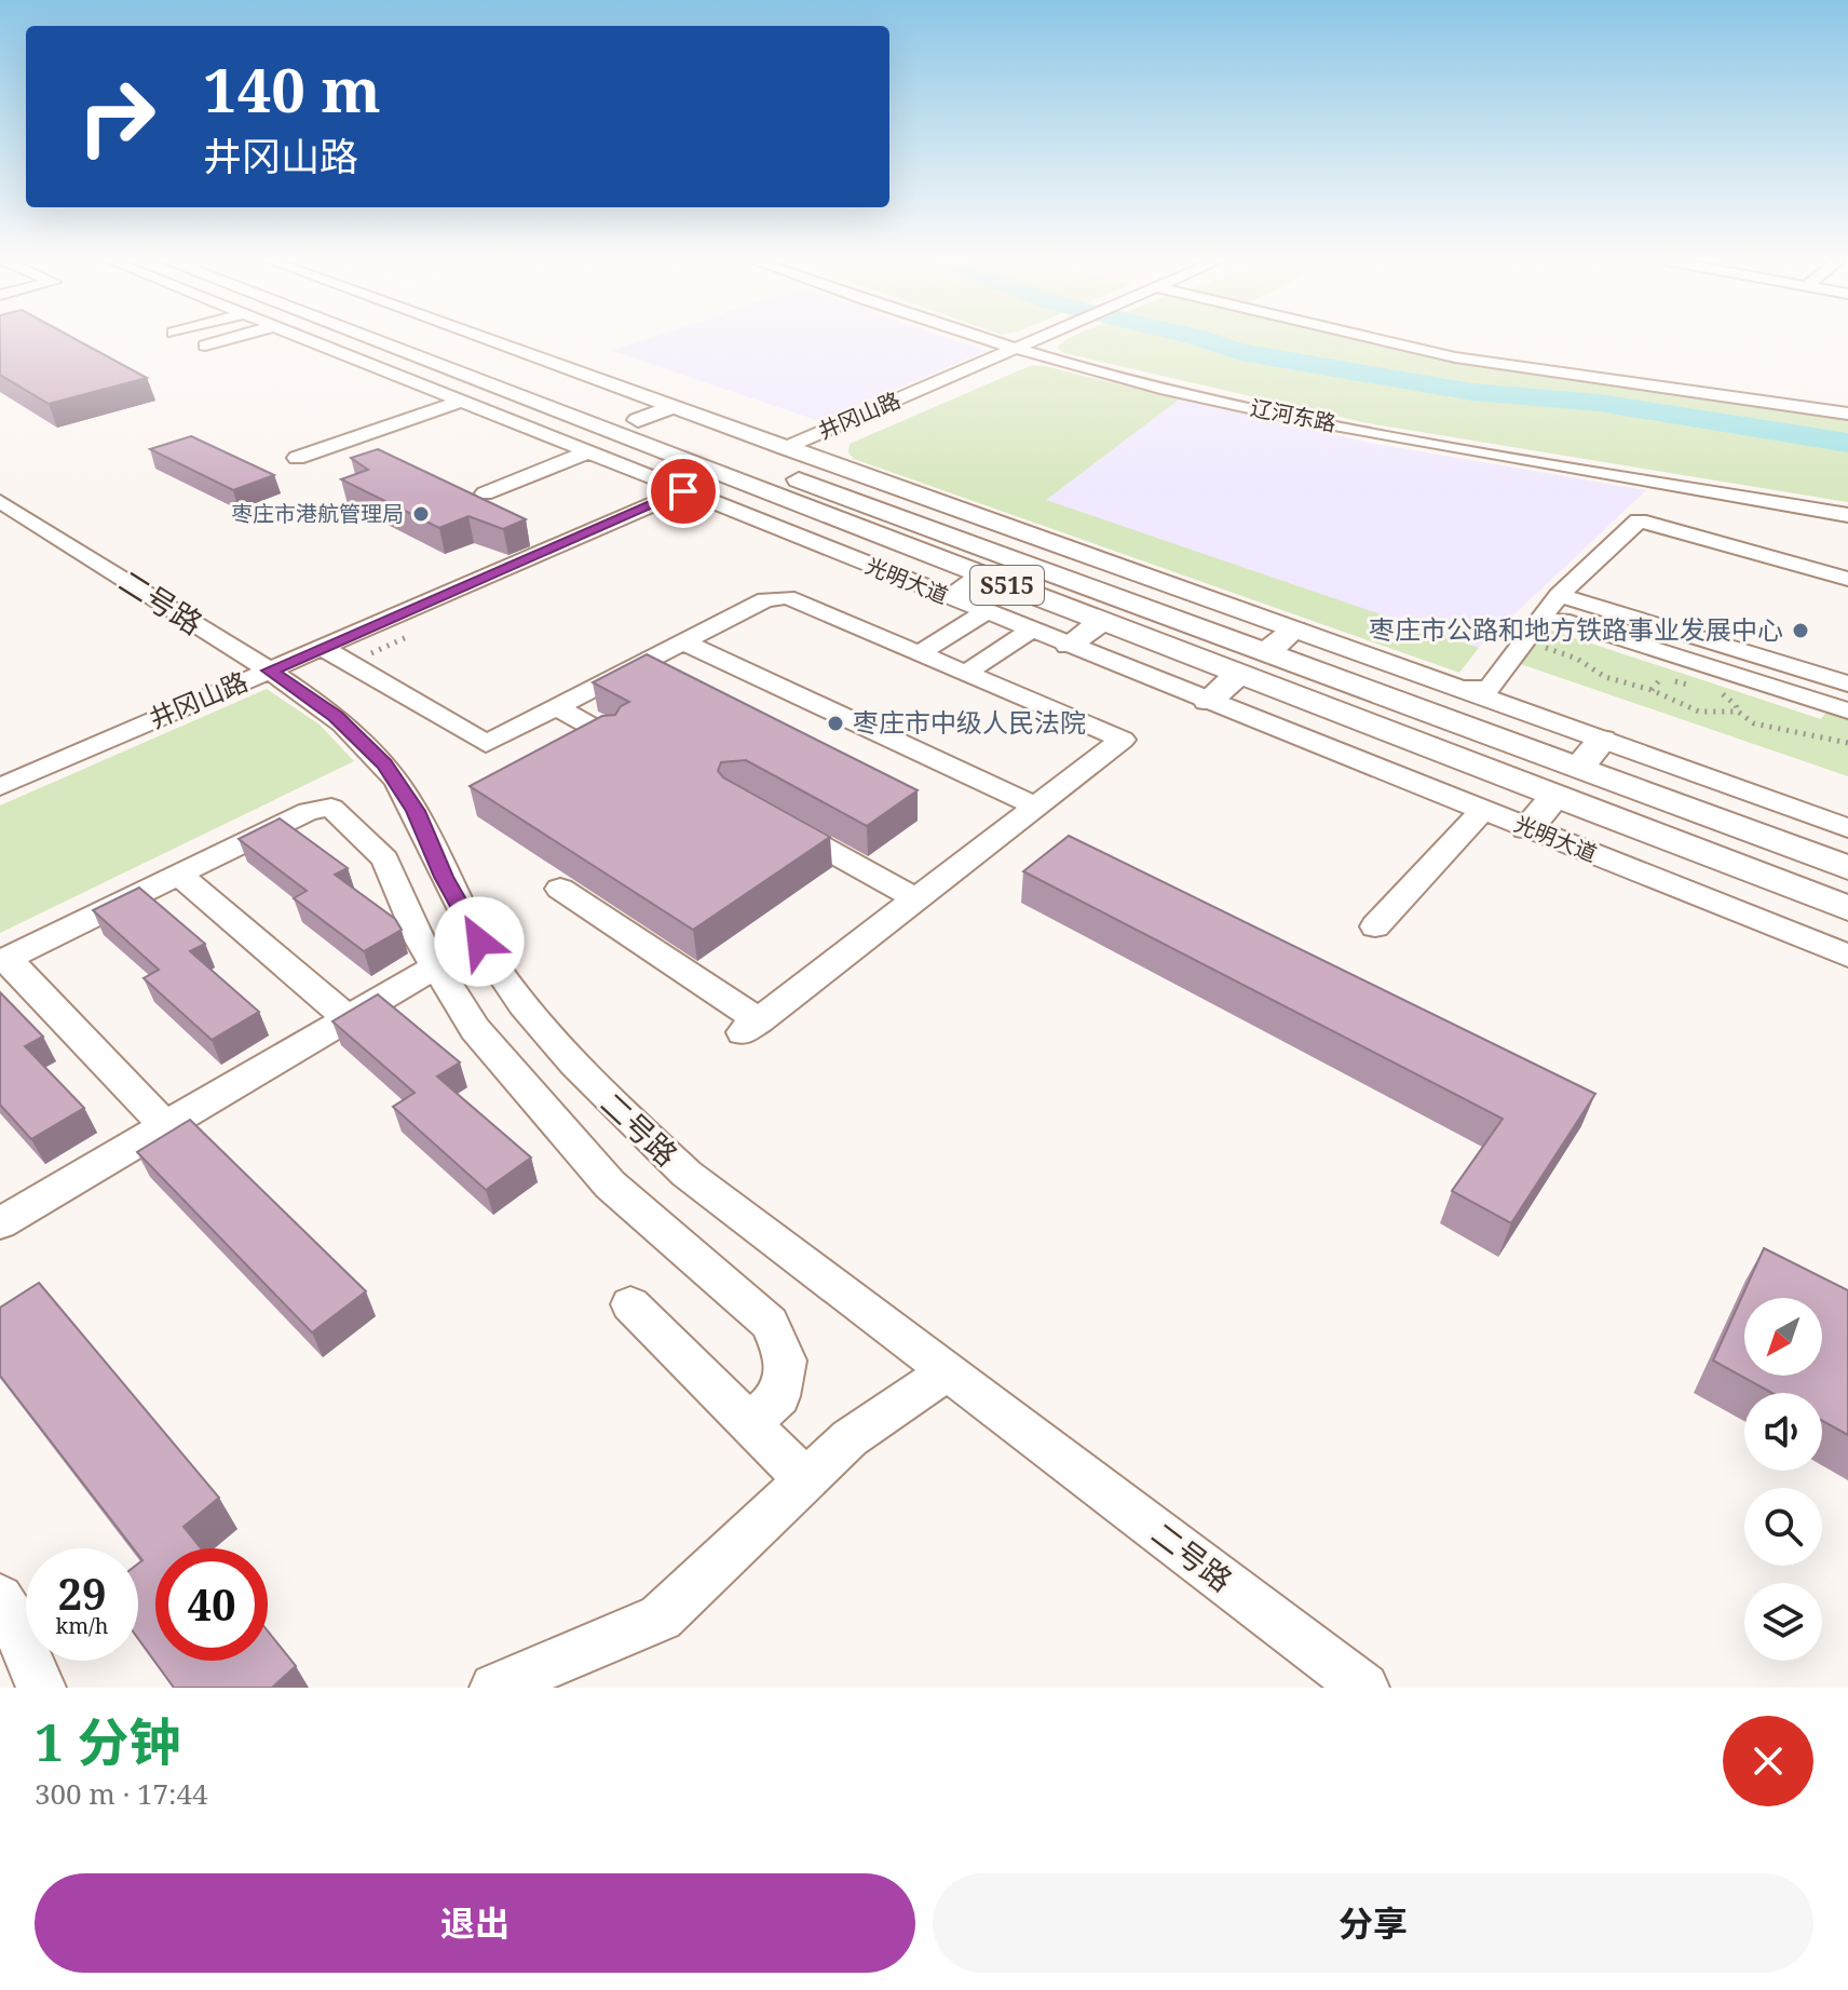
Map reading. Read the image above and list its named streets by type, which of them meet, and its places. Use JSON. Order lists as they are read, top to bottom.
{
  "streets": {
    "main road": ["光明大道", "S515"],
    "street": ["井冈山路", "辽河东路", "二号路"]
  },
  "crossings": [
    ["井冈山路", "辽河东路"],
    ["井冈山路", "光明大道"],
    ["井冈山路", "S515"],
    ["井冈山路", "二号路"]
  ],
  "places": ["枣庄市港航管理局", "枣庄市公路和地方铁路事业发展中心", "枣庄市中级人民法院"],
  "north": "bottom left",
  "page": {
    "turn": ["140 m", "井冈山路"],
    "speed": "29 km/h",
    "limit": "40",
    "heading": ["1 分钟", "300 m · 17:44"],
    "buttons": ["退出", "分享"]
  }
}
